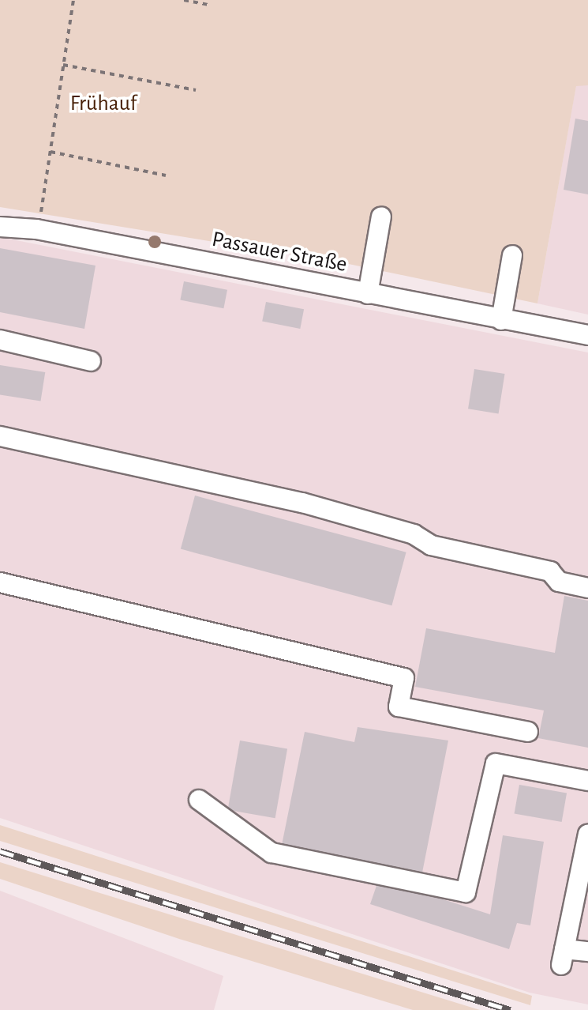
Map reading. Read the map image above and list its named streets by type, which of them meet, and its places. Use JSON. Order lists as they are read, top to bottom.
{
  "streets": {
    "street": ["Passauer Straße"]
  },
  "parks": ["Frühauf"]
}
